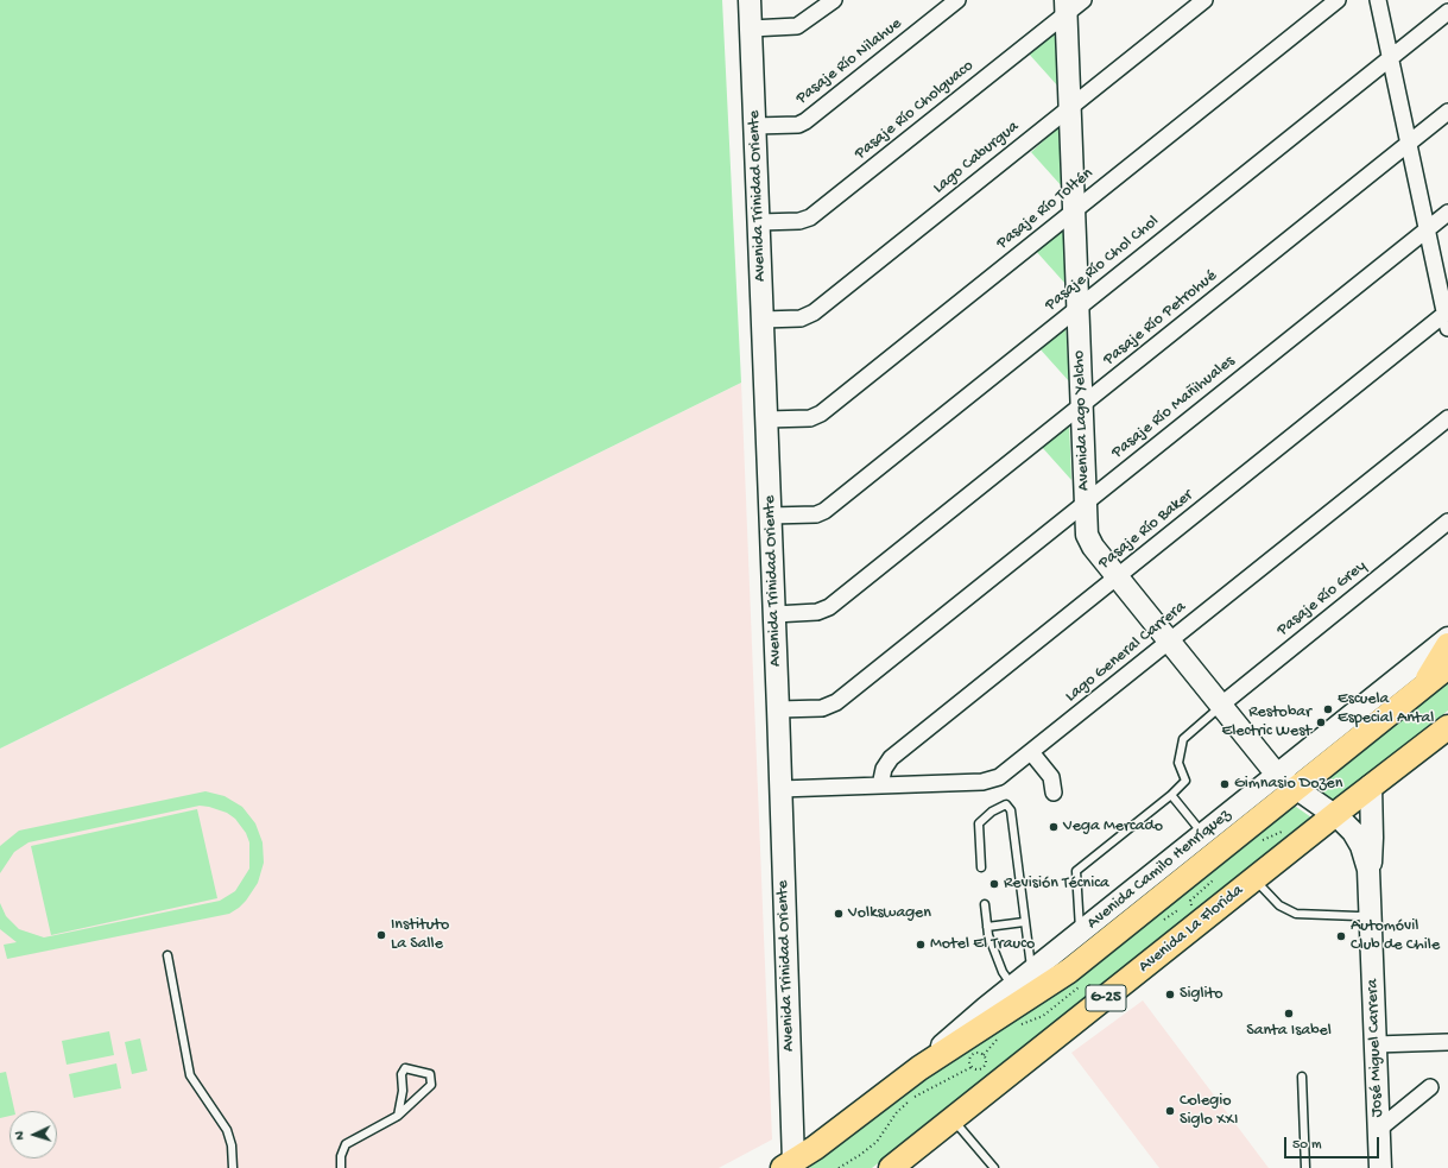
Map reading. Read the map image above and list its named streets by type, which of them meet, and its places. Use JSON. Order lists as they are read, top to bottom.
{
  "streets": {
    "main road": ["Avenida Camilo Henríquez", "Avenida La Florida", "G-25"],
    "street": [
      "Pasaje Río Nilahue",
      "Pasaje Río Cholguaco",
      "Lago Caburgua",
      "Avenida Trinidad Oriente",
      "Pasaje Río Toltén",
      "Pasaje Río Chol Chol",
      "Pasaje Río Petrohué",
      "Pasaje Río Mañihuales",
      "Avenida Lago Yelcho",
      "Pasaje Río Baker",
      "Pasaje Río Grey",
      "Lago General Carrera",
      "José Miguel Carrera"
    ]
  },
  "crossings": [
    ["Pasaje Río Nilahue", "Avenida Trinidad Oriente"],
    ["Pasaje Río Cholguaco", "Avenida Trinidad Oriente"],
    ["Pasaje Río Cholguaco", "Avenida Lago Yelcho"],
    ["Lago Caburgua", "Avenida Trinidad Oriente"],
    ["Lago Caburgua", "Avenida Lago Yelcho"],
    ["Avenida Trinidad Oriente", "Pasaje Río Toltén"],
    ["Avenida Trinidad Oriente", "Pasaje Río Chol Chol"],
    ["Avenida Trinidad Oriente", "Pasaje Río Petrohué"],
    ["Avenida Trinidad Oriente", "Pasaje Río Mañihuales"],
    ["Avenida Trinidad Oriente", "Lago General Carrera"],
    ["Avenida Trinidad Oriente", "Avenida Camilo Henríquez"],
    ["Pasaje Río Toltén", "Avenida Lago Yelcho"],
    ["Pasaje Río Chol Chol", "Avenida Lago Yelcho"],
    ["Pasaje Río Petrohué", "Avenida Lago Yelcho"],
    ["Pasaje Río Mañihuales", "Avenida Lago Yelcho"],
    ["Avenida Lago Yelcho", "Pasaje Río Baker"],
    ["Avenida Lago Yelcho", "Pasaje Río Grey"],
    ["Avenida Lago Yelcho", "Lago General Carrera"],
    ["Avenida Lago Yelcho", "Avenida Camilo Henríquez"],
    ["Avenida Lago Yelcho", "José Miguel Carrera"],
    ["Pasaje Río Baker", "Lago General Carrera"],
    ["Avenida Camilo Henríquez", "José Miguel Carrera"],
    ["Avenida La Florida", "José Miguel Carrera"]
  ],
  "places": [
    "Escuela Especial Antal",
    "Restobar Electric West",
    "Gimnasio Dozen",
    "Vega Mercado",
    "Revisión Técnica",
    "Volkswagen",
    "Instituto La Salle",
    "Automóvil Club de Chile",
    "Motel El Trauco",
    "Siglito",
    "Santa Isabel",
    "Colegio Siglo XXI"
  ],
  "scale_bar": "50 m",
  "north": "left"
}
